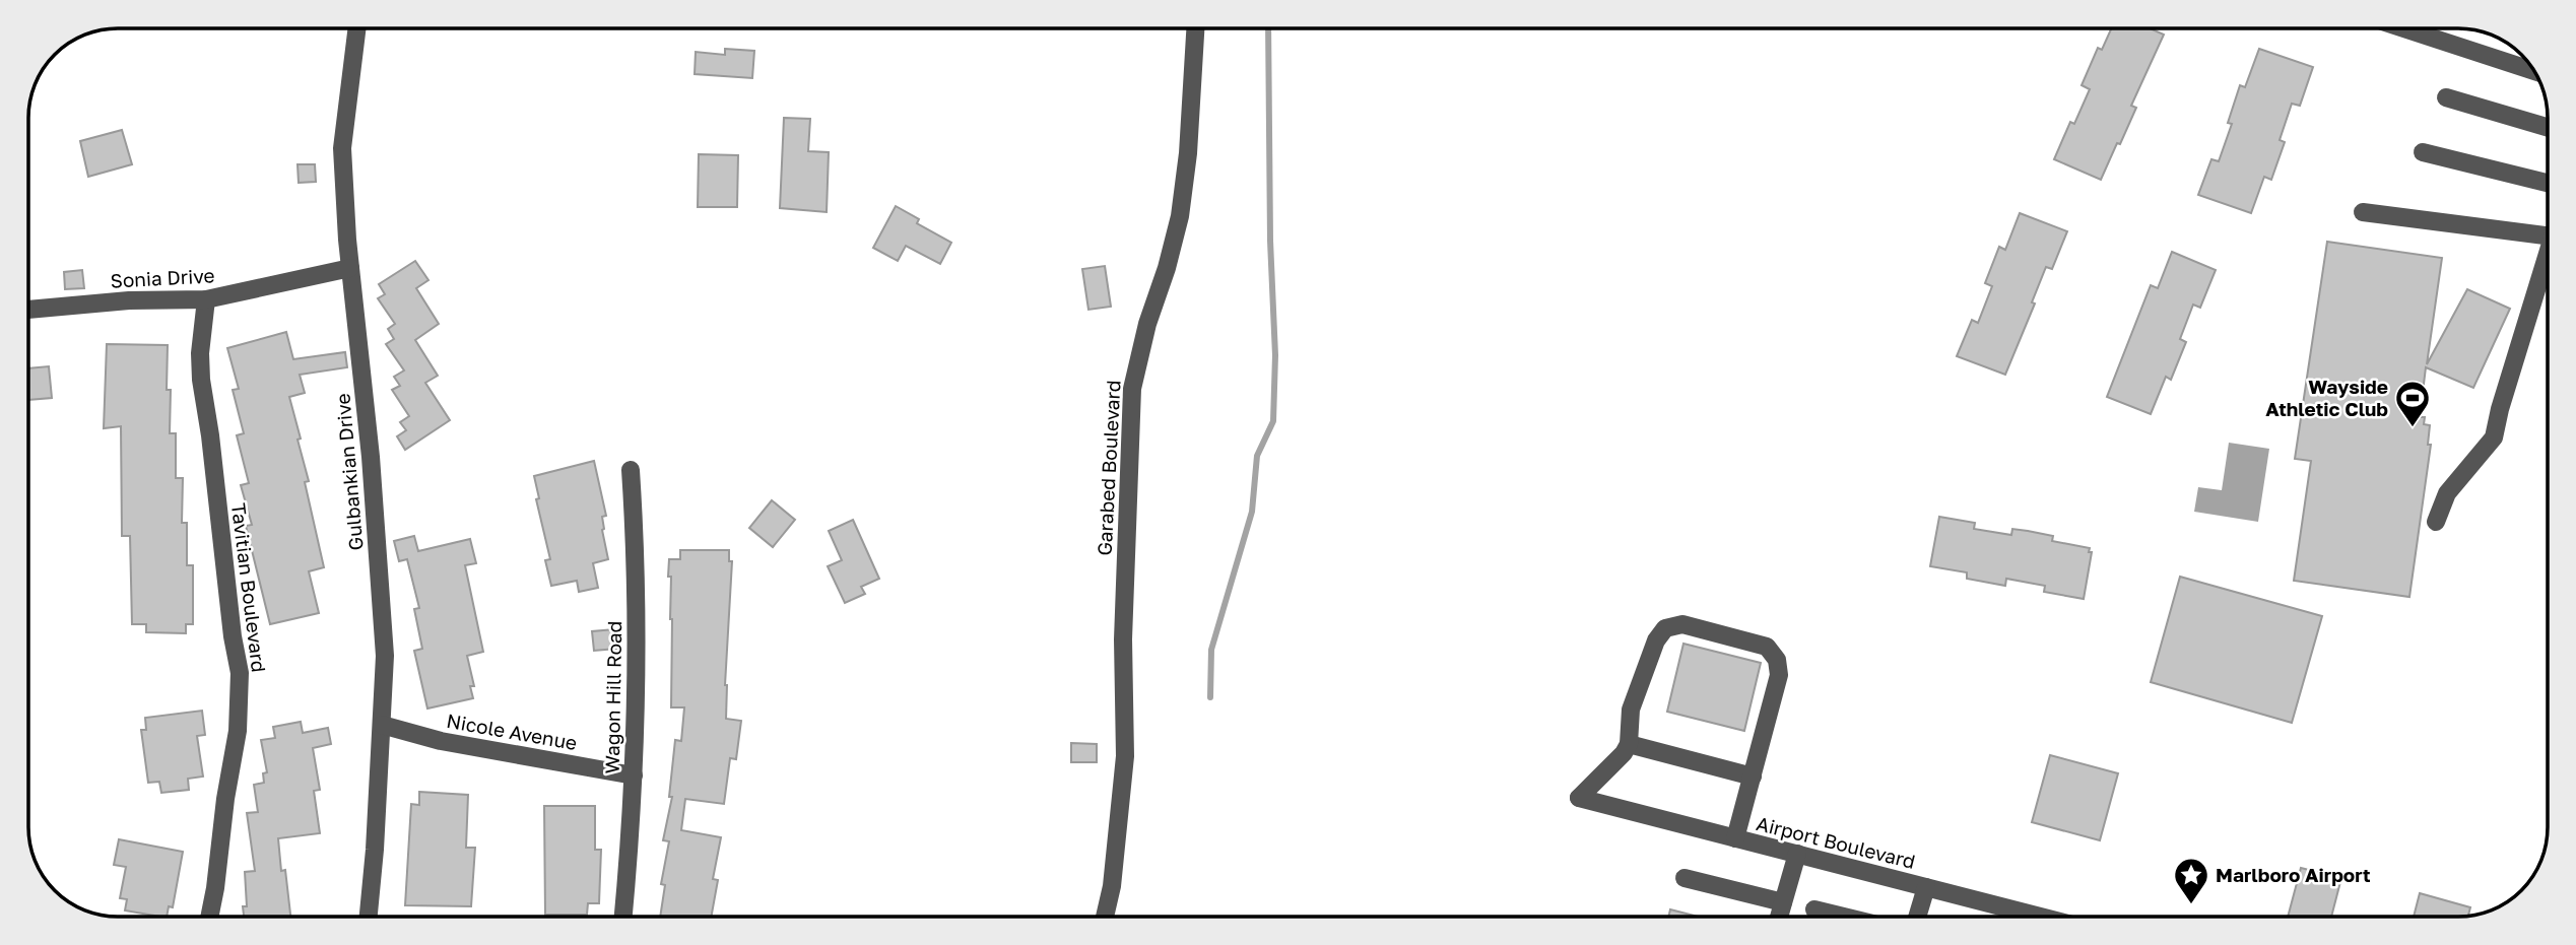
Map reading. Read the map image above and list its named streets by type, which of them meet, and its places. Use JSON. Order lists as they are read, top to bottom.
{
  "streets": {
    "street": [
      "Sonia Drive",
      "Garabed Boulevard",
      "Gulbankian Drive",
      "Tavitian Boulevard",
      "Wagon Hill Road",
      "Nicole Avenue",
      "Airport Boulevard"
    ]
  },
  "crossings": [
    ["Sonia Drive", "Gulbankian Drive"],
    ["Sonia Drive", "Tavitian Boulevard"],
    ["Gulbankian Drive", "Nicole Avenue"],
    ["Wagon Hill Road", "Nicole Avenue"]
  ],
  "places": {
    "sports": ["Wayside Athletic Club"],
    "place": ["Marlboro Airport"]
  }
}
